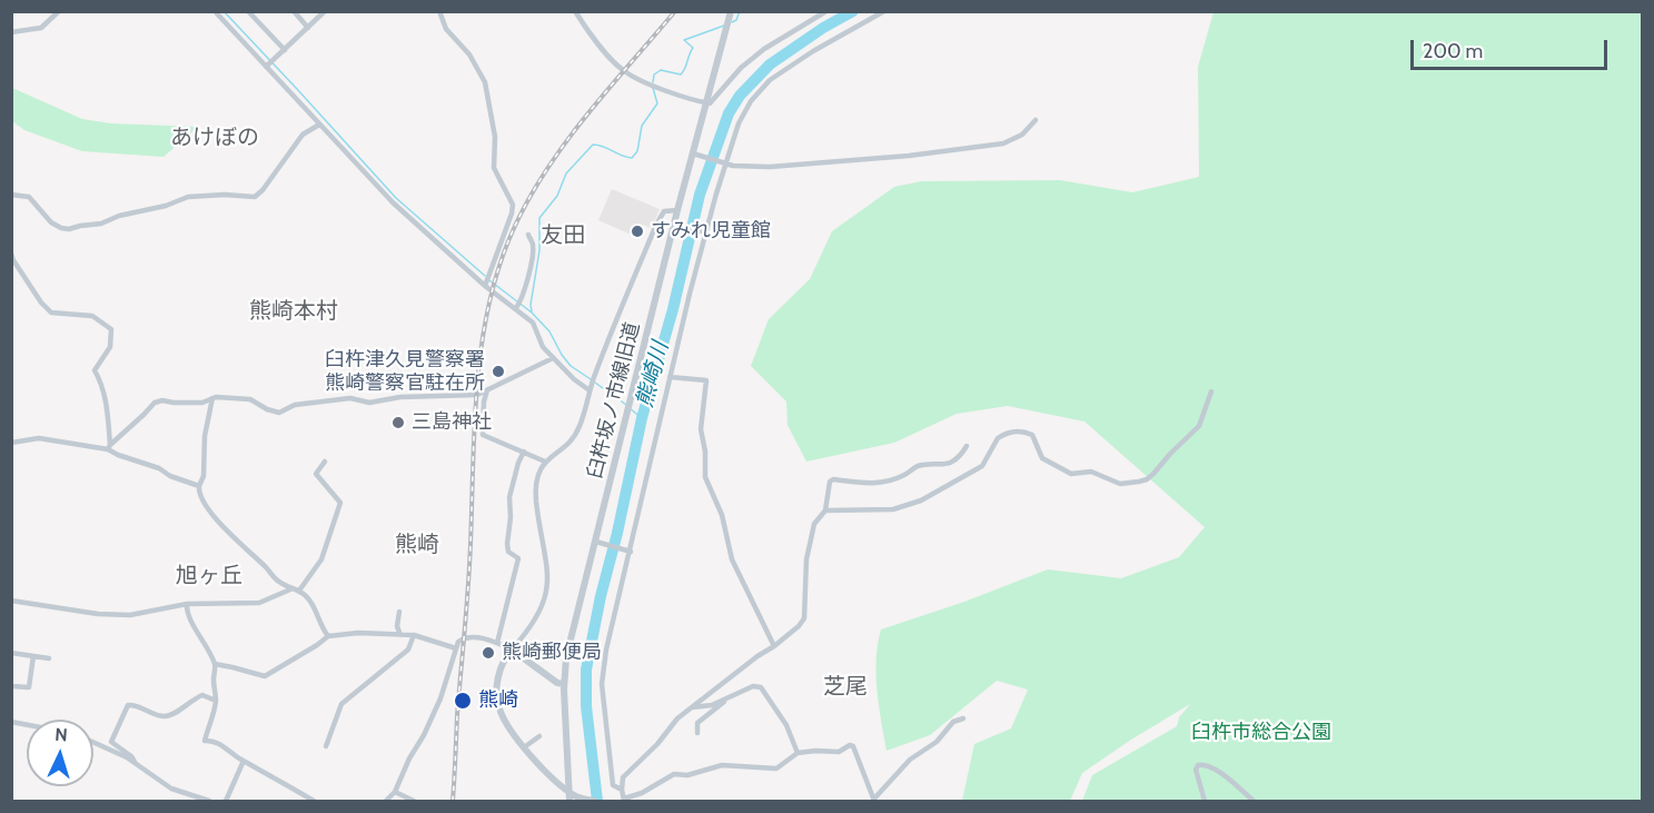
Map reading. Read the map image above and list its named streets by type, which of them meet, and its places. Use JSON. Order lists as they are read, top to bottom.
{
  "streets": {
    "street": ["臼杵坂ノ市線旧道"]
  },
  "districts": [
    "あけぼの",
    "友田",
    "熊崎本村",
    "熊崎",
    "旭ヶ丘",
    "芝尾"
  ],
  "water": ["熊崎川"],
  "parks": ["臼杵市総合公園"],
  "places": [
    "すみれ児童館",
    "臼杵津久見警察署 熊崎警察官駐在所",
    "三島神社",
    "熊崎郵便局",
    "熊崎"
  ],
  "scale_bar": "200 m",
  "north": "top"
}
